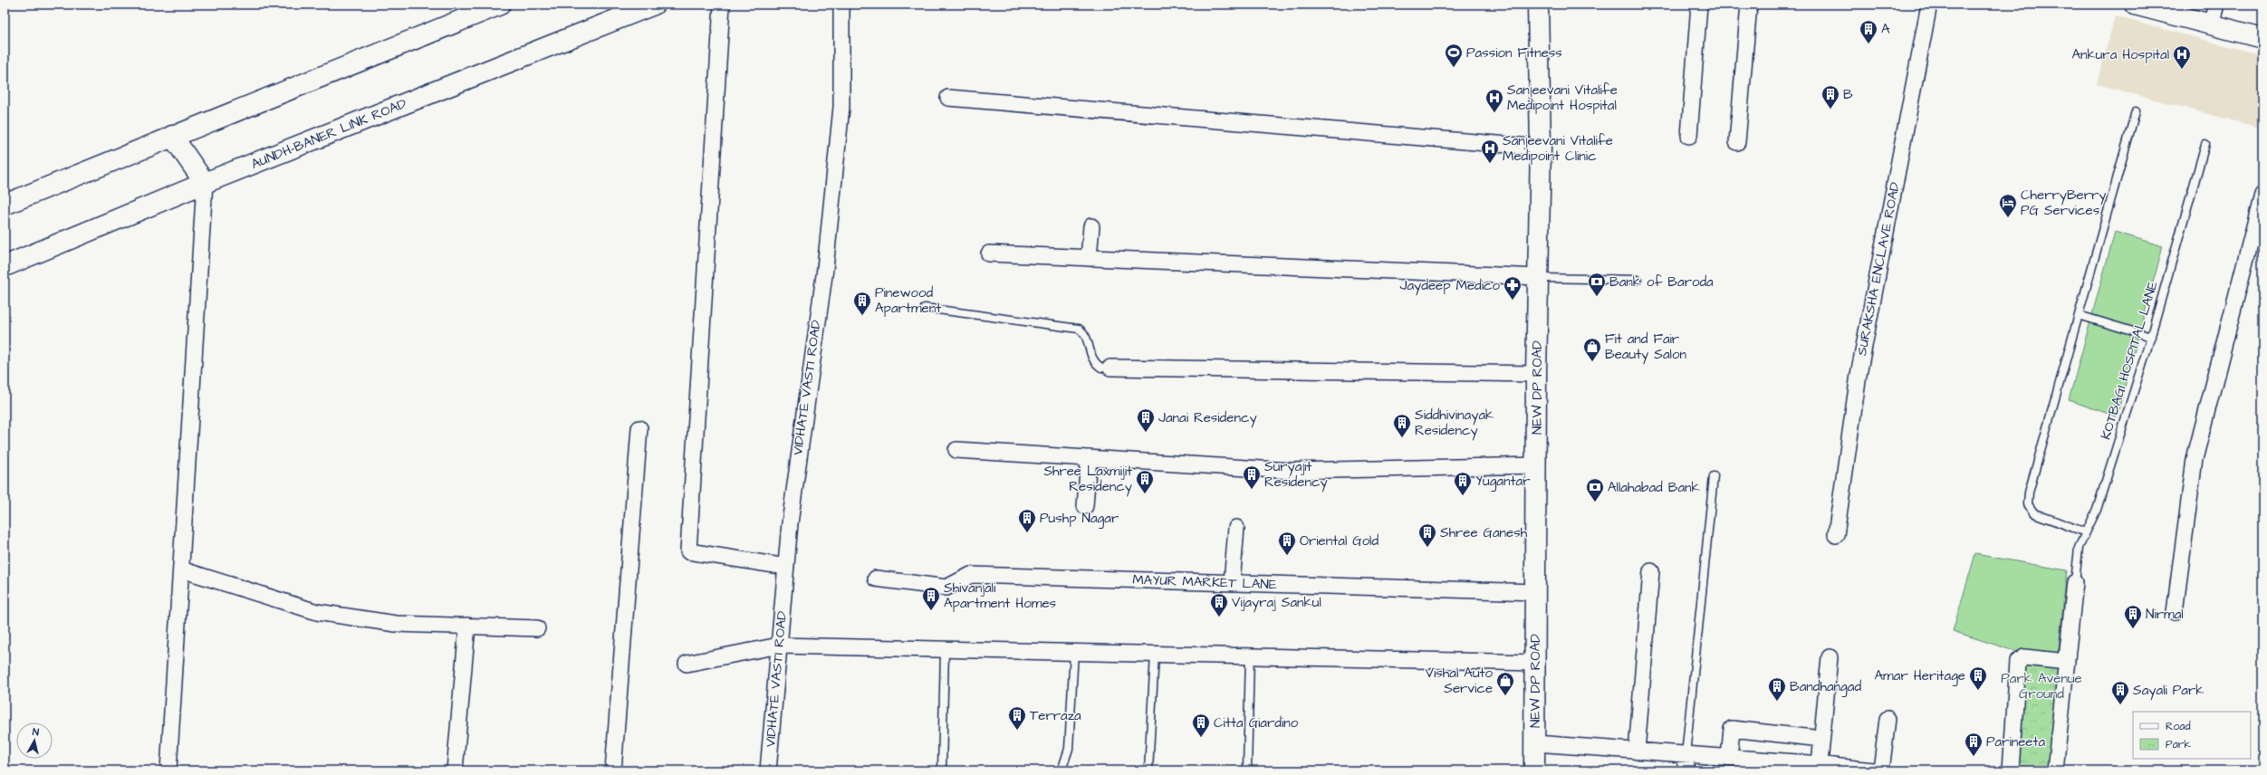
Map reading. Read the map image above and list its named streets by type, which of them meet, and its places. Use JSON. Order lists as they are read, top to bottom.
{
  "streets": {
    "main road": ["AUNDH-BANER LINK ROAD", "NEW DP ROAD"],
    "street": ["SURAKSHA ENCLAVE ROAD", "VIDHATE VASTI ROAD", "MAYUR MARKET LANE"],
    "lane": ["KOTBAGI HOSPITAL LANE"]
  },
  "crossings": [
    ["NEW DP ROAD", "MAYUR MARKET LANE"]
  ],
  "parks": ["Park Avenue Ground"],
  "places": {
    "building": [
      "A",
      "B",
      "Pinewood Apartment",
      "Janai Residency",
      "Siddhivinayak Residency",
      "Suryajit Residency",
      "Shree Laxmijit Residency",
      "Yugantar",
      "Pushp Nagar",
      "Shree Ganesh",
      "Oriental Gold",
      "Shivanjali Apartment Homes",
      "Vijayraj Sankul",
      "Nirmal",
      "Amar Heritage",
      "Bandhangad",
      "Sayali Park",
      "Terraza",
      "Citta Giardino",
      "Parineeta"
    ],
    "sports": ["Passion Fitness"],
    "hospital": ["Ankura Hospital", "Sanjeevani Vitalife Medipoint Hospital", "Sanjeevani Vitalife Medipoint Clinic"],
    "hotel": ["CherryBerry PG Services"],
    "bank": ["Bank of Baroda", "Allahabad Bank"],
    "pharmacy": ["Jaydeep Medico"],
    "shop": ["Fit and Fair Beauty Salon", "Vishal Auto Service"]
  },
  "legend": ["Road", "Park"],
  "north": "top"
}
